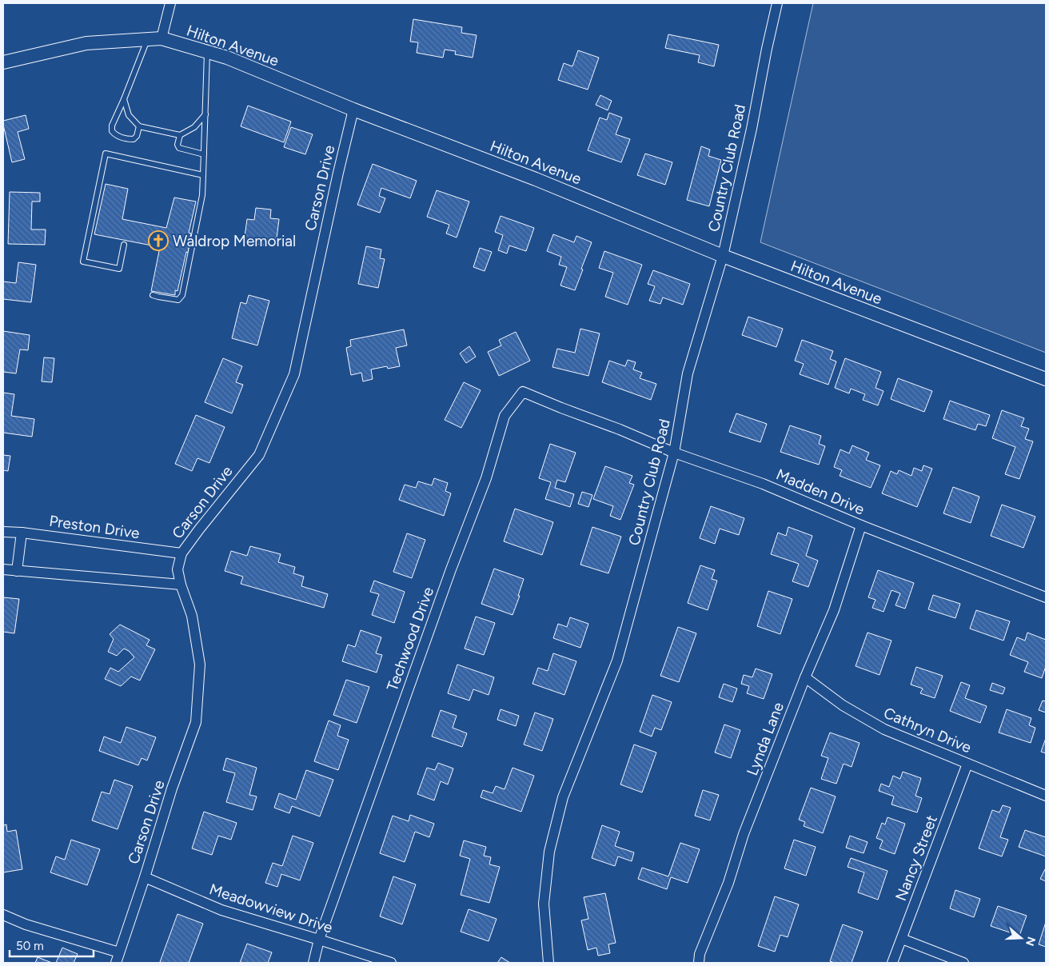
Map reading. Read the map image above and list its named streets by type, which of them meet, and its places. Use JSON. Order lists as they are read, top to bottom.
{
  "streets": {
    "street": [
      "Hilton Avenue",
      "Country Club Road",
      "Carson Drive",
      "Madden Drive",
      "Preston Drive",
      "Techwood Drive",
      "Cathryn Drive",
      "Lynda Lane",
      "Nancy Street",
      "Meadowview Drive"
    ]
  },
  "crossings": [
    ["Hilton Avenue", "Country Club Road"],
    ["Hilton Avenue", "Carson Drive"],
    ["Country Club Road", "Madden Drive"],
    ["Carson Drive", "Preston Drive"],
    ["Carson Drive", "Meadowview Drive"],
    ["Madden Drive", "Techwood Drive"],
    ["Madden Drive", "Lynda Lane"],
    ["Techwood Drive", "Meadowview Drive"],
    ["Cathryn Drive", "Lynda Lane"],
    ["Cathryn Drive", "Nancy Street"]
  ],
  "places": {
    "church": ["Waldrop Memorial"]
  },
  "scale_bar": "50 m",
  "north": "right"
}
